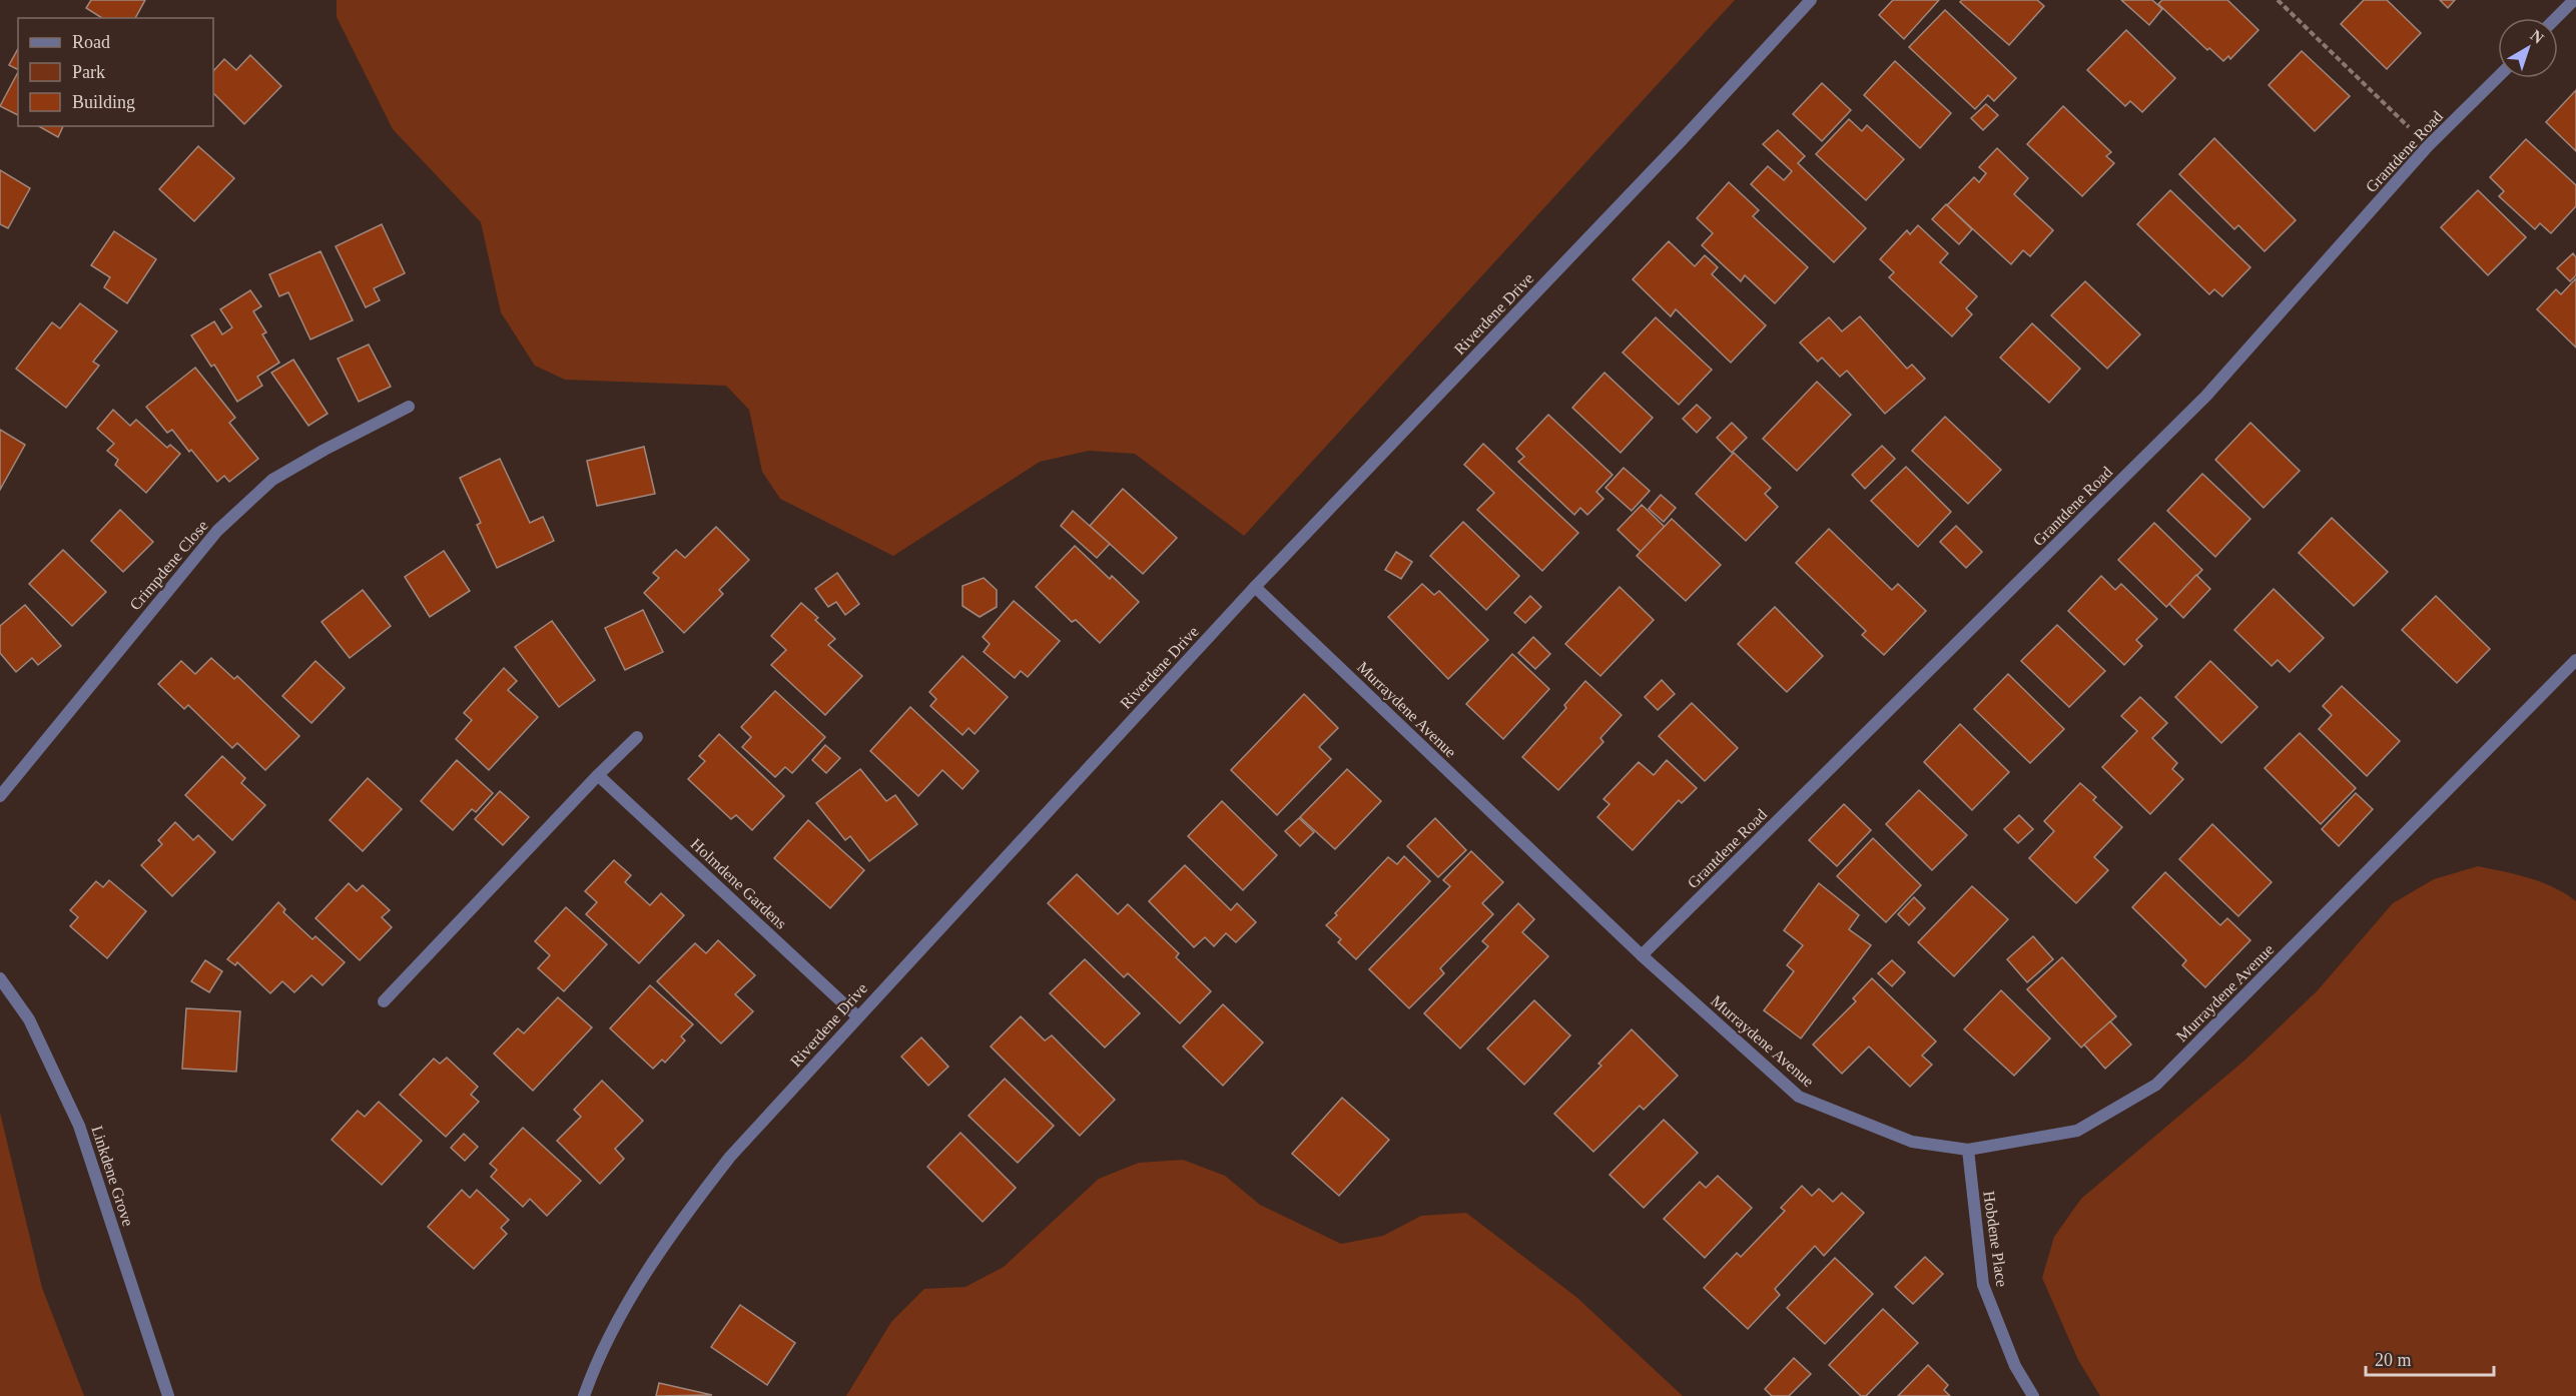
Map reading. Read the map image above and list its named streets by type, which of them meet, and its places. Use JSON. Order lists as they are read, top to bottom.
{
  "streets": {
    "street": [
      "Grantdene Road",
      "Riverdene Drive",
      "Crimpdene Close",
      "Murraydene Avenue",
      "Holmdene Gardens",
      "Linkdene Grove",
      "Hobdene Place"
    ]
  },
  "crossings": [
    ["Grantdene Road", "Murraydene Avenue"],
    ["Riverdene Drive", "Murraydene Avenue"],
    ["Riverdene Drive", "Holmdene Gardens"],
    ["Murraydene Avenue", "Hobdene Place"]
  ],
  "legend": ["Road", "Park", "Building"],
  "scale_bar": "20 m",
  "north": "top right"
}
